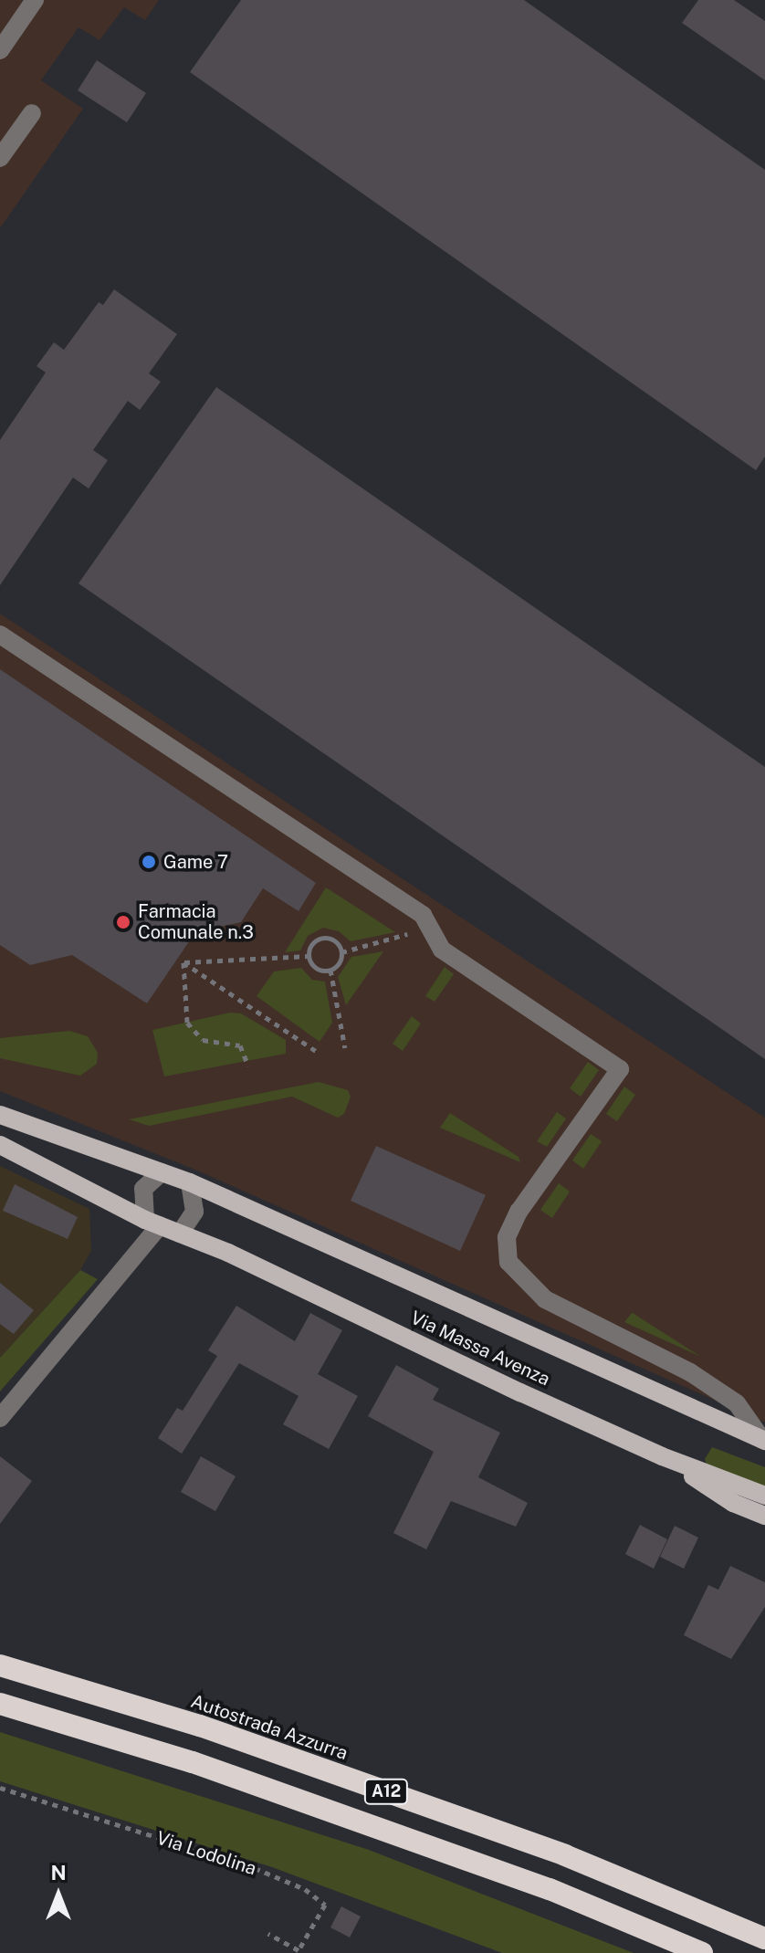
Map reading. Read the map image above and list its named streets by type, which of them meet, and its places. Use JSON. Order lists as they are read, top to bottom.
{
  "streets": {
    "highway": ["Autostrada Azzurra", "A12"],
    "main road": ["Via Massa Avenza"],
    "path": ["Via Lodolina"]
  },
  "places": ["Game 7", "Farmacia Comunale n.3"],
  "north": "top"
}
